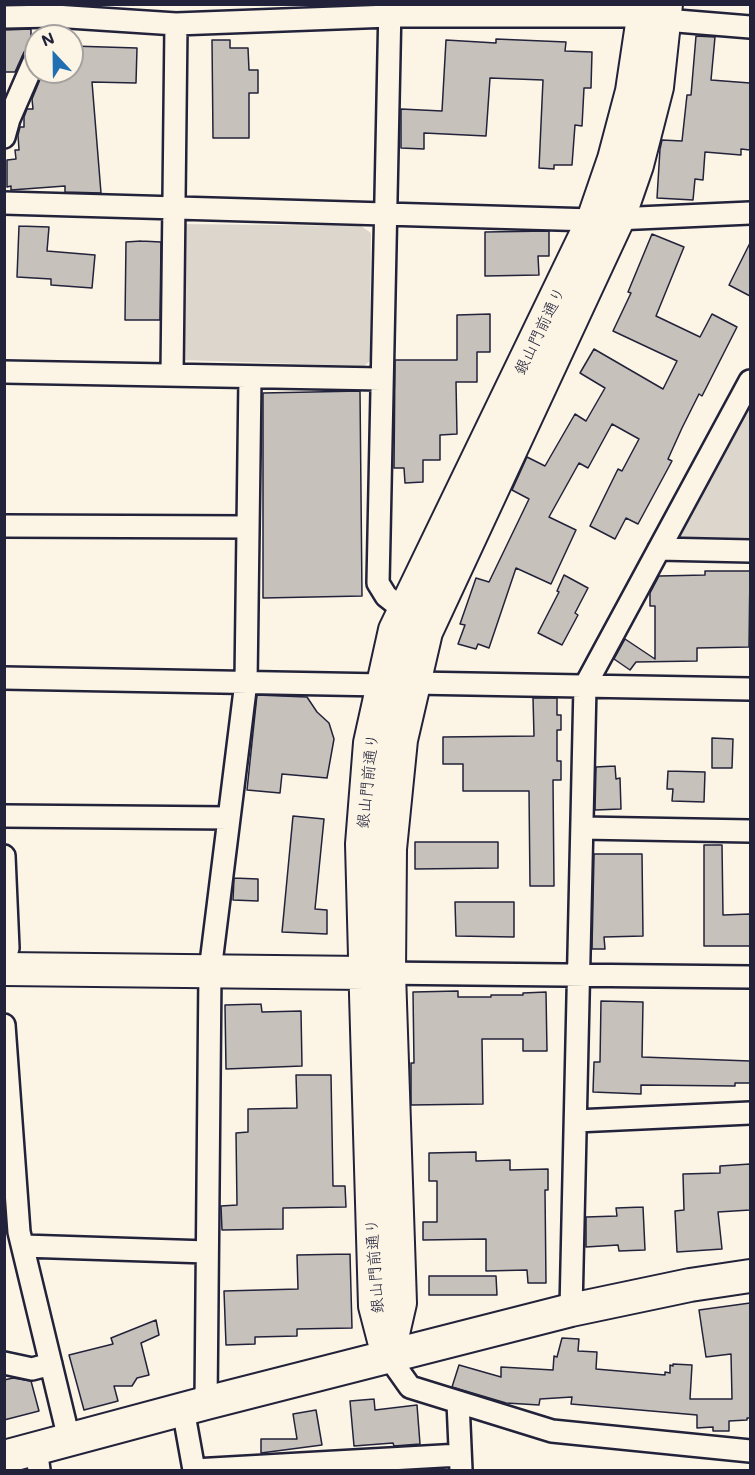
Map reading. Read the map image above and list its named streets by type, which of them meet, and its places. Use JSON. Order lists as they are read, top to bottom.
{
  "streets": {
    "street": ["銀山門前通り"]
  },
  "north": "top"
}
